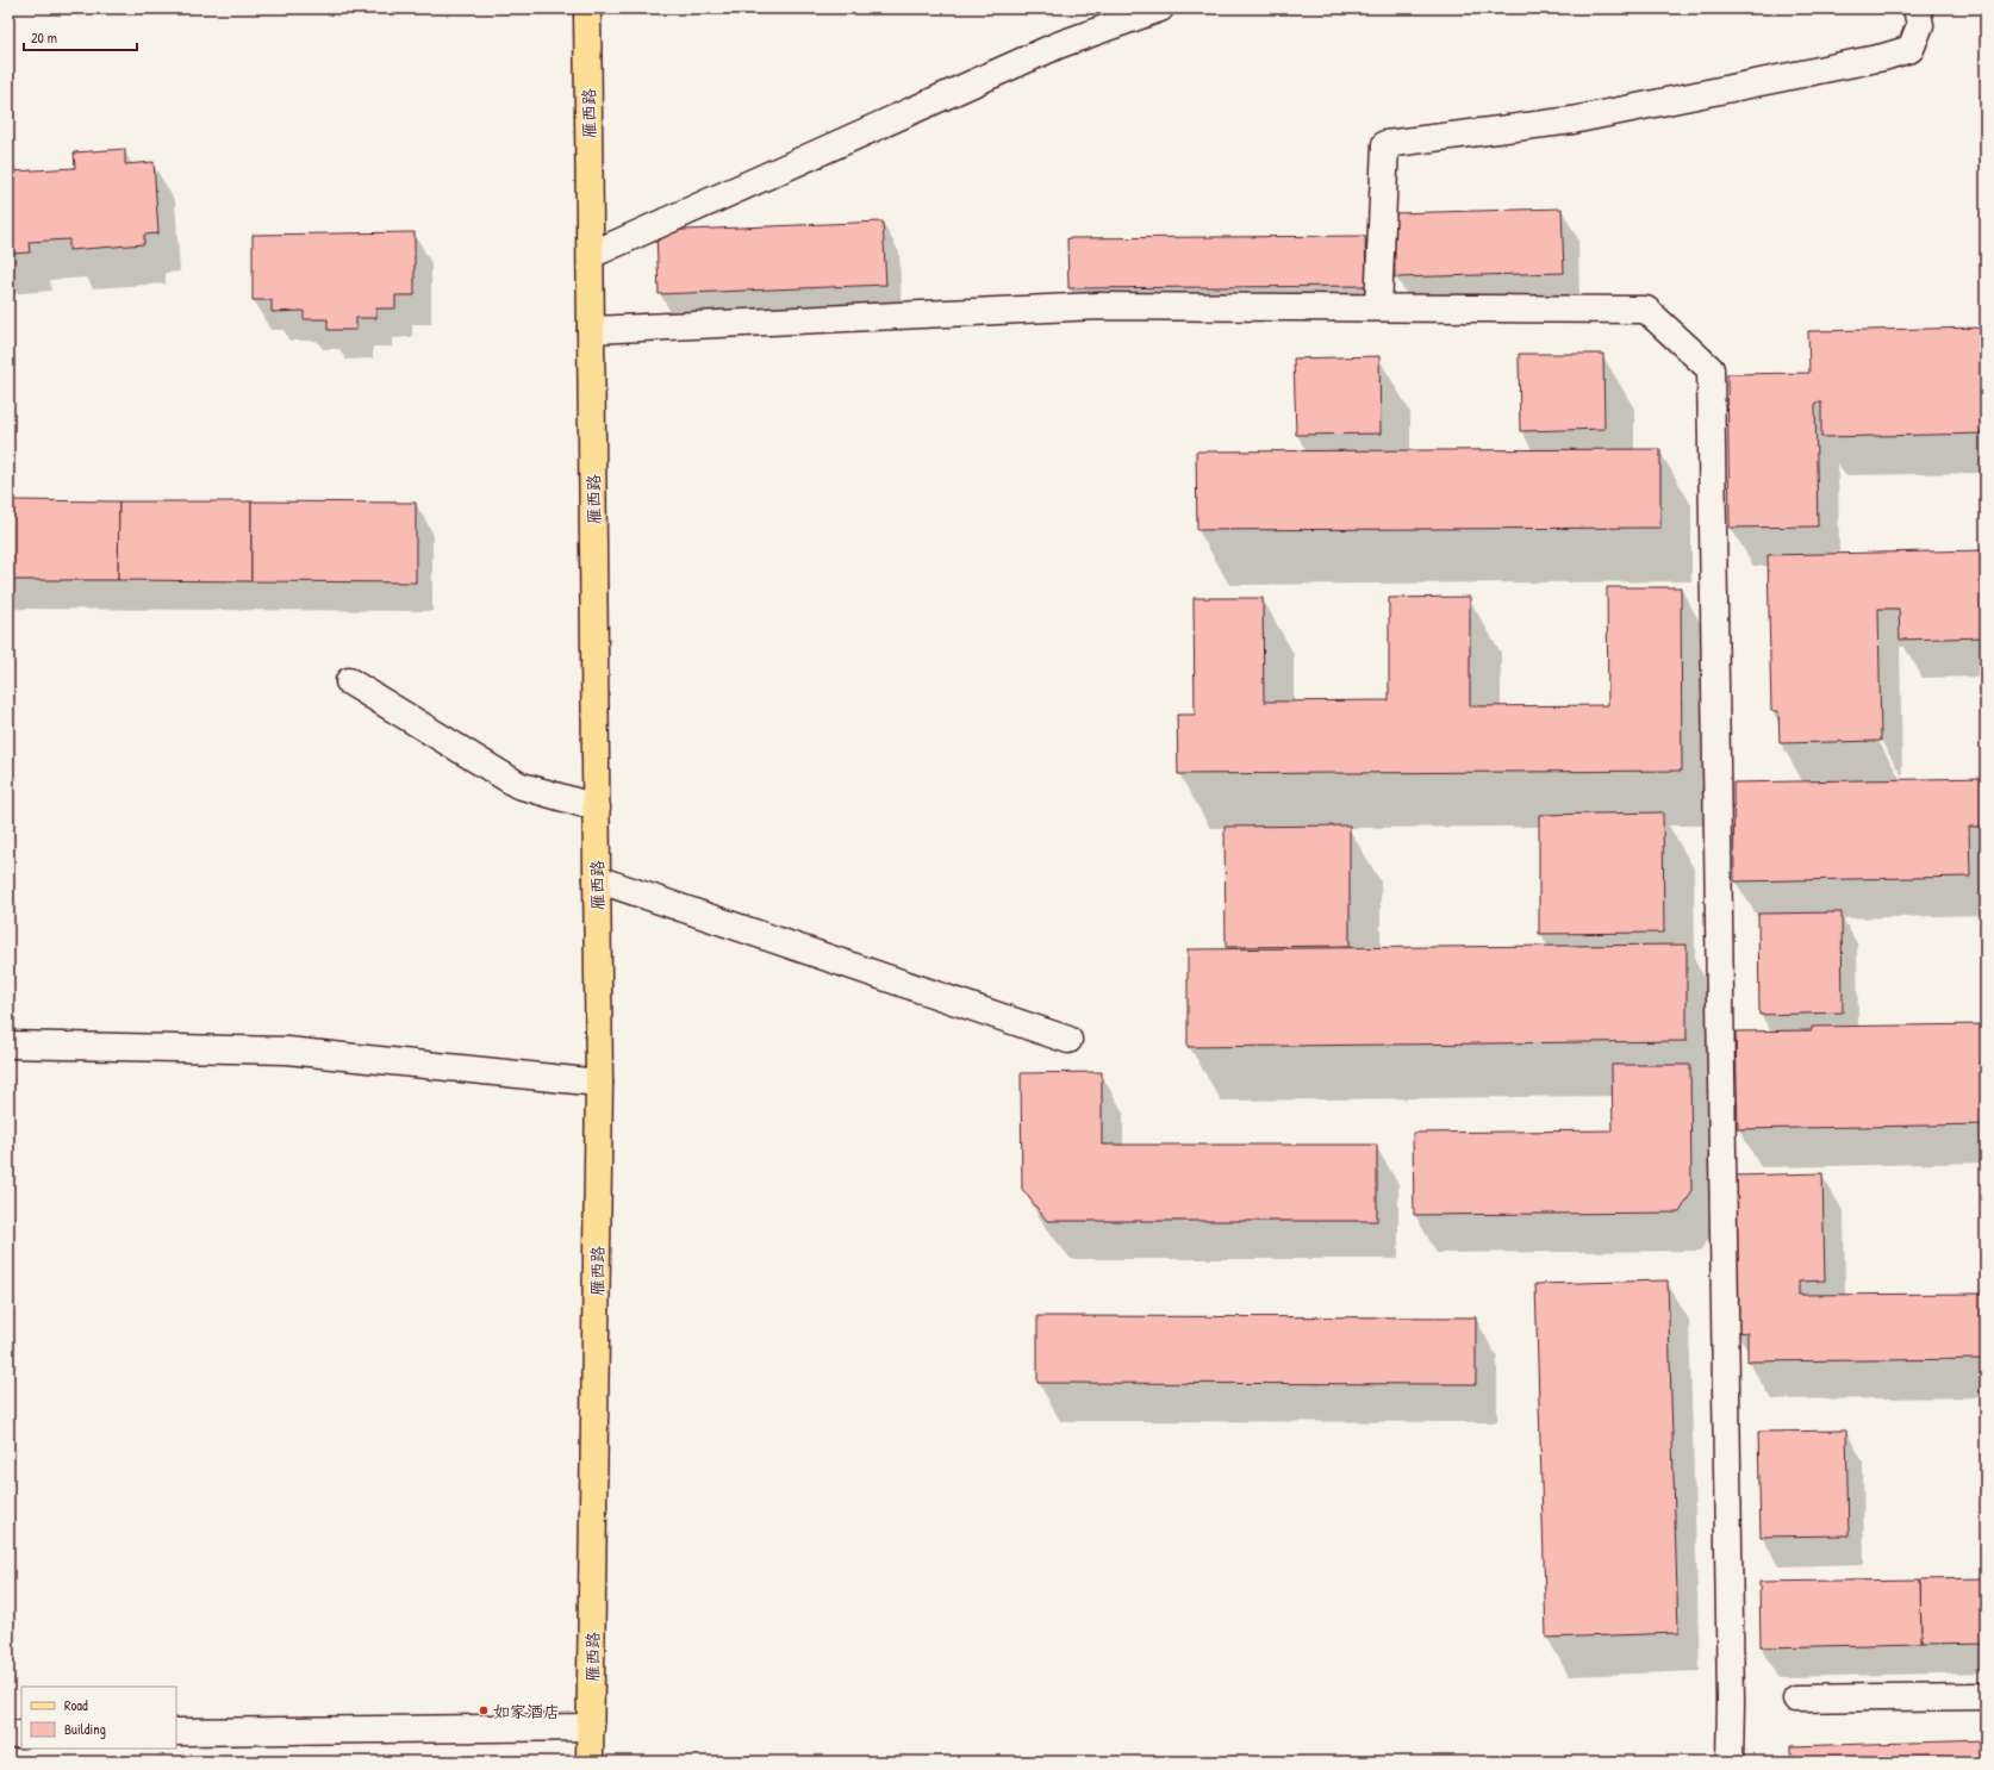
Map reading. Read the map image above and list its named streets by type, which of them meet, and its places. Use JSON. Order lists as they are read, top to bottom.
{
  "streets": {
    "main road": ["雁西路"]
  },
  "places": ["如家酒店"],
  "legend": ["Road", "Building"],
  "scale_bar": "20 m"
}
